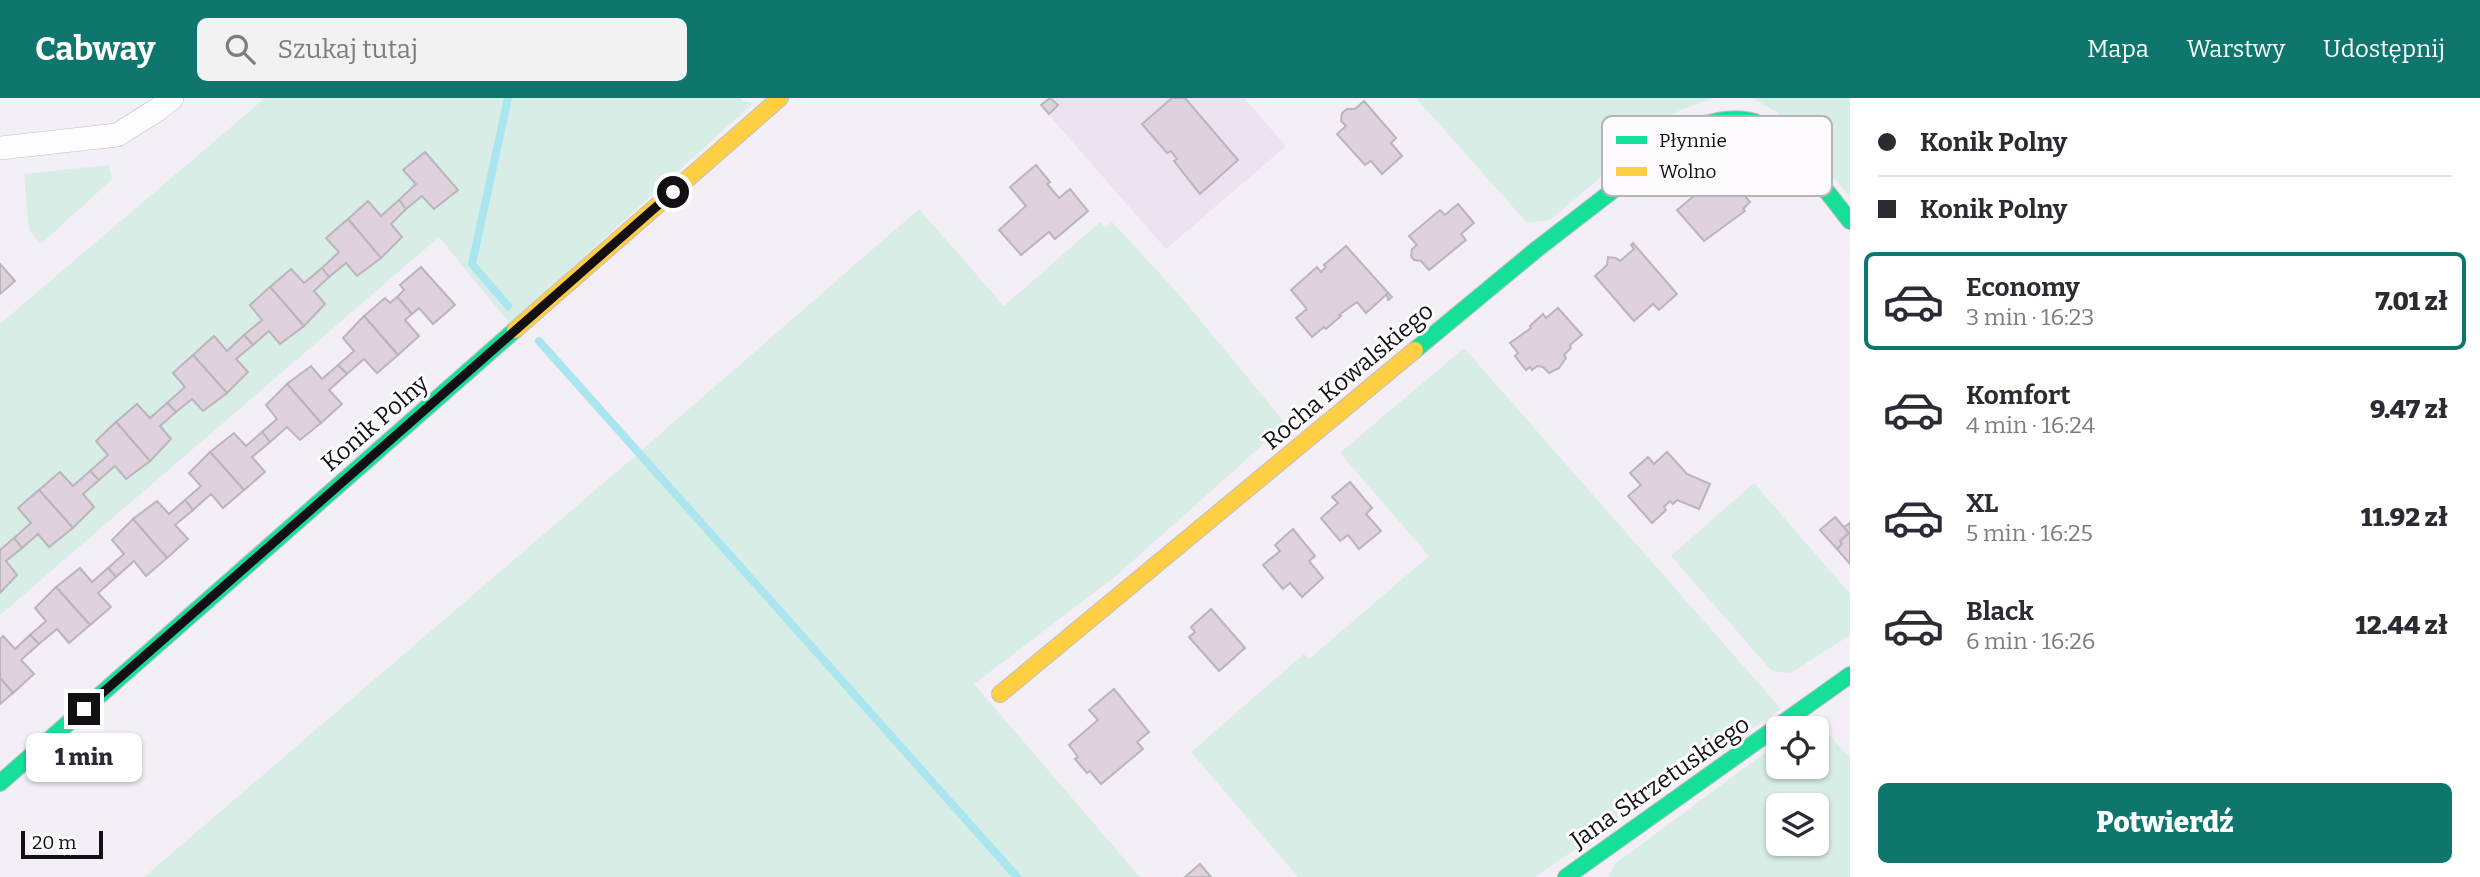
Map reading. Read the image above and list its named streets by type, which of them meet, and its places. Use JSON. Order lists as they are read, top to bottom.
{
  "streets": {
    "street": ["Rocha Kowalskiego", "Konik Polny", "Jana Skrzetuskiego"]
  },
  "legend": ["Płynnie", "Wolno"],
  "scale_bar": "20 m",
  "page": {
    "header": "Cabway",
    "search": "Szukaj tutaj",
    "nav": ["Mapa", "Warstwy", "Udostępnij"],
    "banner": ["Konik Polny", "Konik Polny"],
    "list": [
      {
        "name": "Economy",
        "note": "3 min · 16:23",
        "value": "7.01 zł"
      },
      {
        "name": "Komfort",
        "note": "4 min · 16:24",
        "value": "9.47 zł"
      },
      {
        "name": "XL",
        "note": "5 min · 16:25",
        "value": "11.92 zł"
      },
      {
        "name": "Black",
        "note": "6 min · 16:26",
        "value": "12.44 zł"
      }
    ],
    "bubble": "1 min",
    "buttons": "Potwierdź",
    "scale": "20 m"
  }
}
